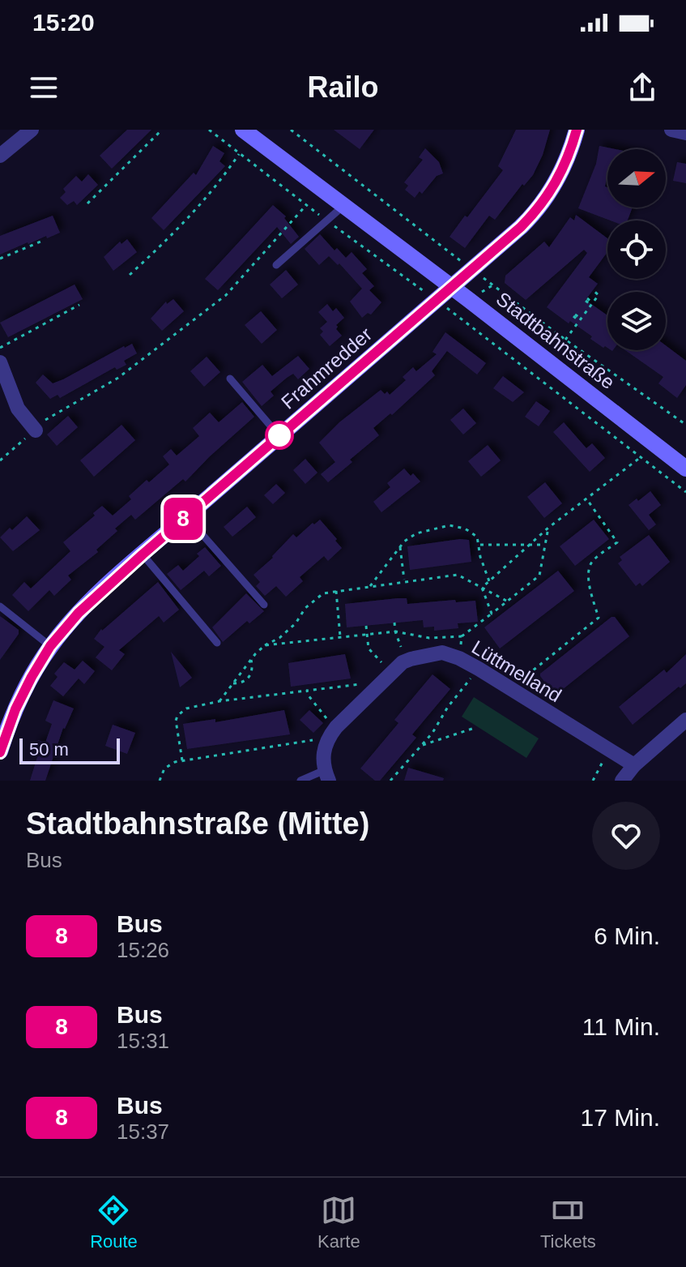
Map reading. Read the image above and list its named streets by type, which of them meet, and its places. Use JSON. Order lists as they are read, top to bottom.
{
  "streets": {
    "street": ["Stadtbahnstraße", "Frahmredder", "Lüttmelland"]
  },
  "crossings": [
    ["Stadtbahnstraße", "Frahmredder"]
  ],
  "lines": ["bus line 8"],
  "scale_bar": "50 m",
  "north": "right",
  "page": {
    "status": "15:20",
    "header": "Railo",
    "on_map": "8",
    "scale": "50 m",
    "heading": ["Stadtbahnstraße (Mitte)", "Bus"],
    "list": [
      {
        "mark": "8",
        "name": "Bus",
        "note": "15:26",
        "value": "6 Min."
      },
      {
        "mark": "8",
        "name": "Bus",
        "note": "15:31",
        "value": "11 Min."
      },
      {
        "mark": "8",
        "name": "Bus",
        "note": "15:37",
        "value": "17 Min."
      }
    ],
    "tabs": ["Route", "Karte", "Tickets"]
  }
}
